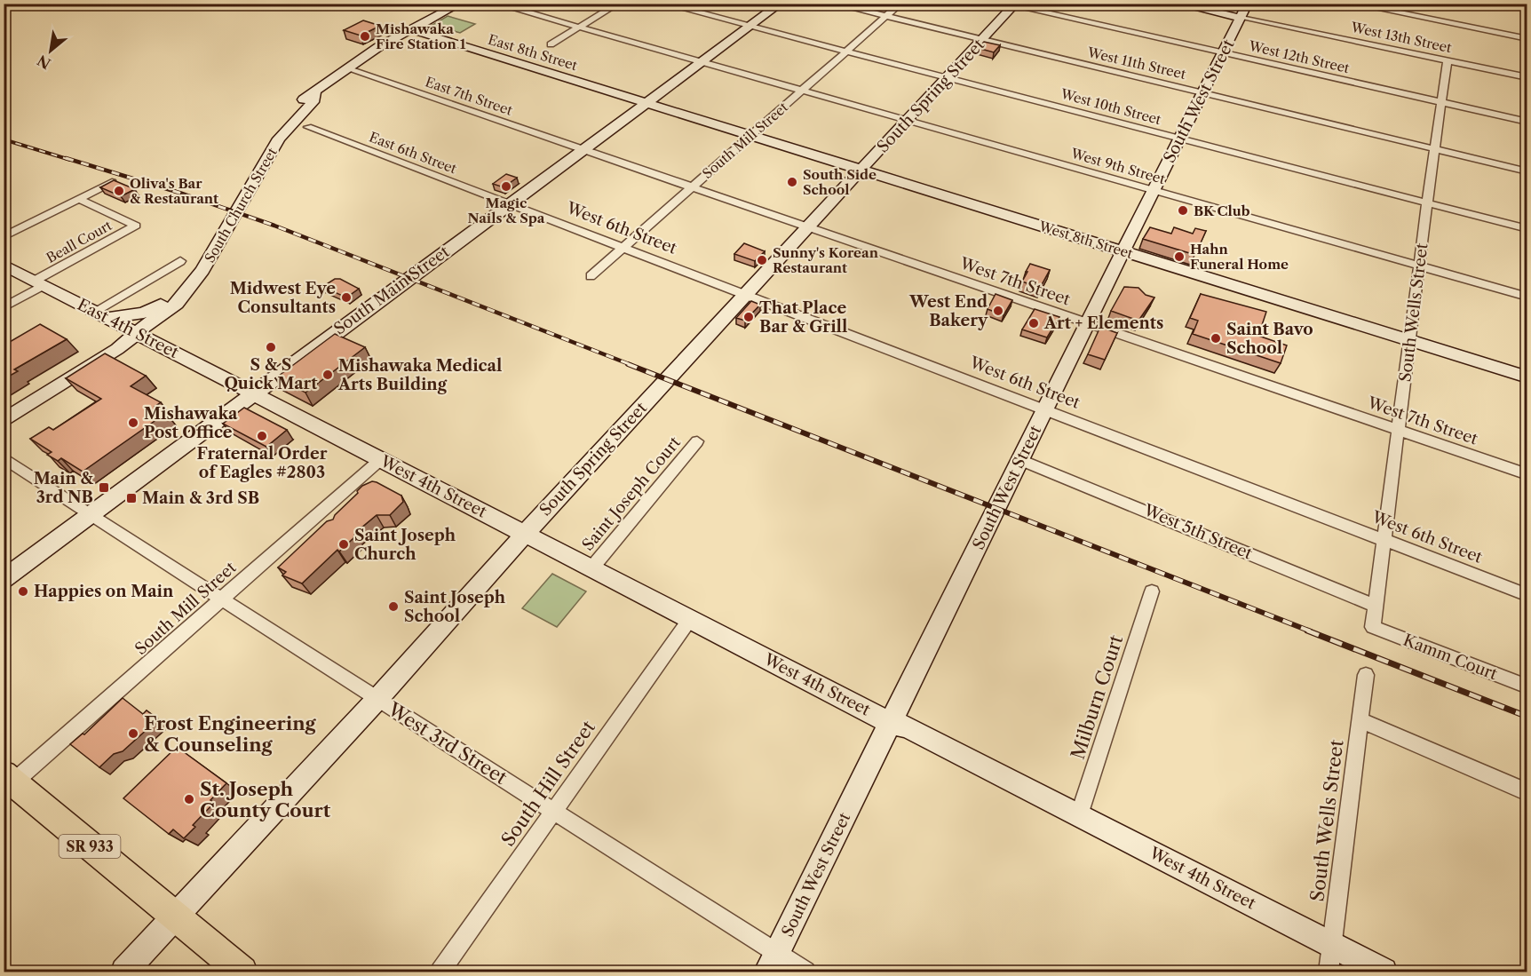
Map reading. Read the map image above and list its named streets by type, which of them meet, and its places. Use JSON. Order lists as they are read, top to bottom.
{
  "streets": {
    "main road": ["SR 933"],
    "street": [
      "West 13th Street",
      "East 8th Street",
      "West 12th Street",
      "West 11th Street",
      "East 7th Street",
      "South Spring Street",
      "South West Street",
      "West 10th Street",
      "South Mill Street",
      "East 6th Street",
      "West 9th Street",
      "South Church Street",
      "West 6th Street",
      "West 8th Street",
      "Beall Court",
      "West 7th Street",
      "South Main Street",
      "South Wells Street",
      "East 4th Street",
      "West 4th Street",
      "Saint Joseph Court",
      "West 5th Street",
      "Kamm Court",
      "Milburn Court",
      "West 3rd Street",
      "South Hill Street"
    ]
  },
  "crossings": [
    ["West 13th Street", "South West Street"],
    ["West 13th Street", "South Wells Street"],
    ["East 8th Street", "South Church Street"],
    ["East 8th Street", "West 8th Street"],
    ["East 8th Street", "South Main Street"],
    ["West 12th Street", "South Spring Street"],
    ["West 12th Street", "South West Street"],
    ["West 12th Street", "South Wells Street"],
    ["West 11th Street", "South Spring Street"],
    ["West 11th Street", "South West Street"],
    ["West 11th Street", "South Mill Street"],
    ["West 11th Street", "South Wells Street"],
    ["East 7th Street", "South Church Street"],
    ["East 7th Street", "West 7th Street"],
    ["East 7th Street", "South Main Street"],
    ["South Spring Street", "West 10th Street"],
    ["South Spring Street", "West 9th Street"],
    ["South Spring Street", "West 6th Street"],
    ["South Spring Street", "West 8th Street"],
    ["South Spring Street", "West 7th Street"],
    ["South Spring Street", "West 4th Street"],
    ["South Spring Street", "West 3rd Street"],
    ["South Spring Street", "SR 933"],
    ["South West Street", "West 10th Street"],
    ["South West Street", "West 9th Street"],
    ["South West Street", "West 6th Street"],
    ["South West Street", "West 8th Street"],
    ["South West Street", "West 7th Street"],
    ["South West Street", "West 4th Street"],
    ["South West Street", "West 5th Street"],
    ["South West Street", "West 3rd Street"],
    ["West 10th Street", "South Mill Street"],
    ["West 10th Street", "South Main Street"],
    ["West 10th Street", "South Wells Street"],
    ["South Mill Street", "West 9th Street"],
    ["South Mill Street", "West 6th Street"],
    ["South Mill Street", "West 8th Street"],
    ["South Mill Street", "West 7th Street"],
    ["South Mill Street", "West 4th Street"],
    ["South Mill Street", "West 3rd Street"],
    ["South Mill Street", "SR 933"],
    ["East 6th Street", "West 6th Street"],
    ["East 6th Street", "South Main Street"],
    ["West 9th Street", "South Main Street"],
    ["West 9th Street", "South Wells Street"],
    ["South Church Street", "East 4th Street"],
    ["West 6th Street", "South Main Street"],
    ["West 6th Street", "South Wells Street"],
    ["West 8th Street", "South Main Street"],
    ["West 8th Street", "South Wells Street"],
    ["Beall Court", "East 4th Street"],
    ["West 7th Street", "South Main Street"],
    ["West 7th Street", "South Wells Street"],
    ["South Main Street", "East 4th Street"],
    ["South Main Street", "West 4th Street"],
    ["South Main Street", "West 3rd Street"],
    ["South Wells Street", "West 4th Street"],
    ["South Wells Street", "West 5th Street"],
    ["South Wells Street", "Kamm Court"],
    ["East 4th Street", "West 4th Street"],
    ["West 4th Street", "Saint Joseph Court"],
    ["West 4th Street", "Milburn Court"],
    ["West 4th Street", "South Hill Street"],
    ["West 3rd Street", "South Hill Street"]
  ],
  "places": {
    "other": [
      "Mishawaka Fire Station 1",
      "South Side School",
      "Magic Nails & Spa",
      "Oliva's Bar & Restaurant",
      "BK Club",
      "Hahn Funeral Home",
      "Sunny's Korean Restaurant",
      "Midwest Eye Consultants",
      "West End Bakery",
      "That Place Bar & Grill",
      "Art + Elements",
      "Saint Bavo School",
      "S & S Quick Mart",
      "Mishawaka Medical Arts Building",
      "Mishawaka Post Office",
      "Fraternal Order of Eagles #2803",
      "Saint Joseph Church",
      "Happies on Main",
      "Saint Joseph School",
      "Frost Engineering & Counseling",
      "St. Joseph County Court"
    ],
    "transit": ["Main & 3rd NB", "Main & 3rd SB"]
  },
  "north": "bottom left"
}
